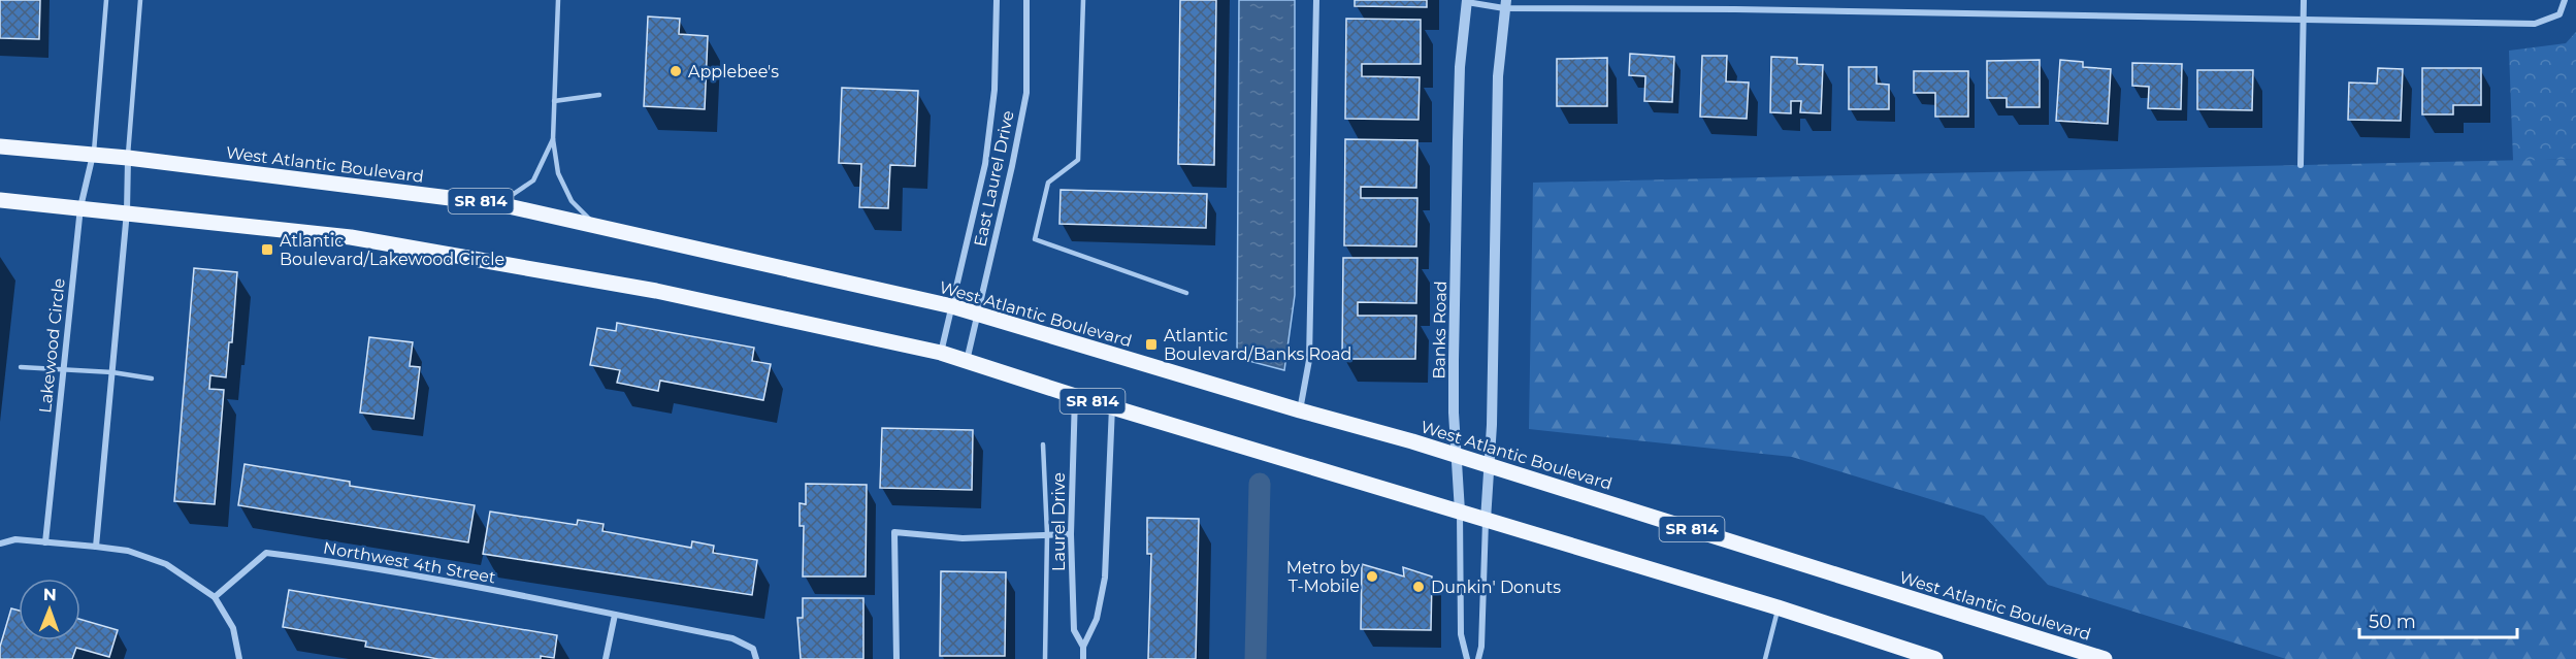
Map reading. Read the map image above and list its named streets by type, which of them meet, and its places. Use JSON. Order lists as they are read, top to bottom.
{
  "streets": {
    "main road": ["West Atlantic Boulevard", "SR 814"],
    "street": [
      "East Laurel Drive",
      "Banks Road",
      "Lakewood Circle",
      "Laurel Drive",
      "Northwest 4th Street"
    ]
  },
  "crossings": [
    ["West Atlantic Boulevard", "East Laurel Drive"],
    ["West Atlantic Boulevard", "Banks Road"],
    ["West Atlantic Boulevard", "Lakewood Circle"],
    ["East Laurel Drive", "SR 814"],
    ["SR 814", "Banks Road"],
    ["SR 814", "Lakewood Circle"],
    ["SR 814", "Laurel Drive"]
  ],
  "places": {
    "other": ["Applebee's", "Metro by T-Mobile", "Dunkin' Donuts"],
    "transit": ["Atlantic Boulevard/Lakewood Circle", "Atlantic Boulevard/Banks Road"]
  },
  "scale_bar": "50 m",
  "north": "top"
}
